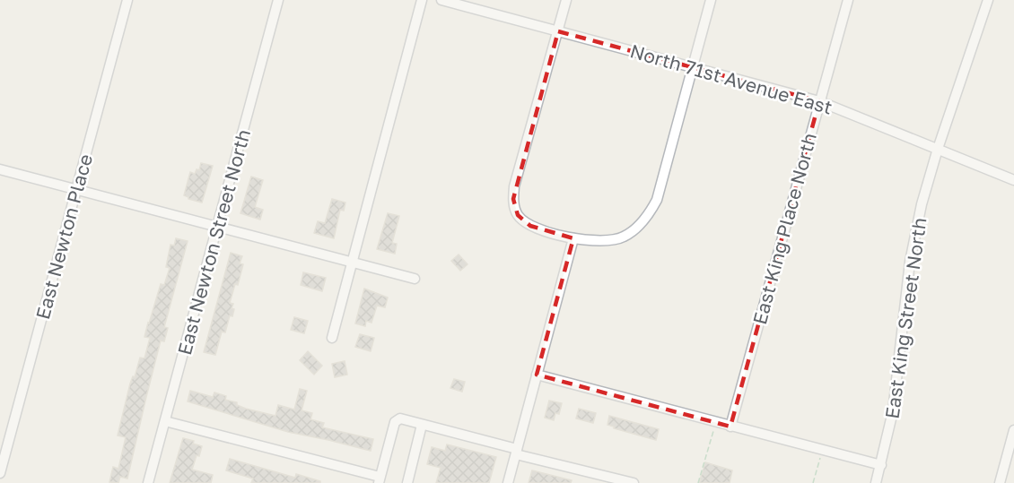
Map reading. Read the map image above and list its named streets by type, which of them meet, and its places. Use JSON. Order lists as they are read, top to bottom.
{
  "streets": {
    "street": [
      "North 71st Avenue East",
      "East King Place North",
      "East Newton Place",
      "East Newton Street North",
      "East King Street North"
    ]
  },
  "crossings": [
    ["North 71st Avenue East", "East King Place North"],
    ["North 71st Avenue East", "East King Street North"]
  ]
}
